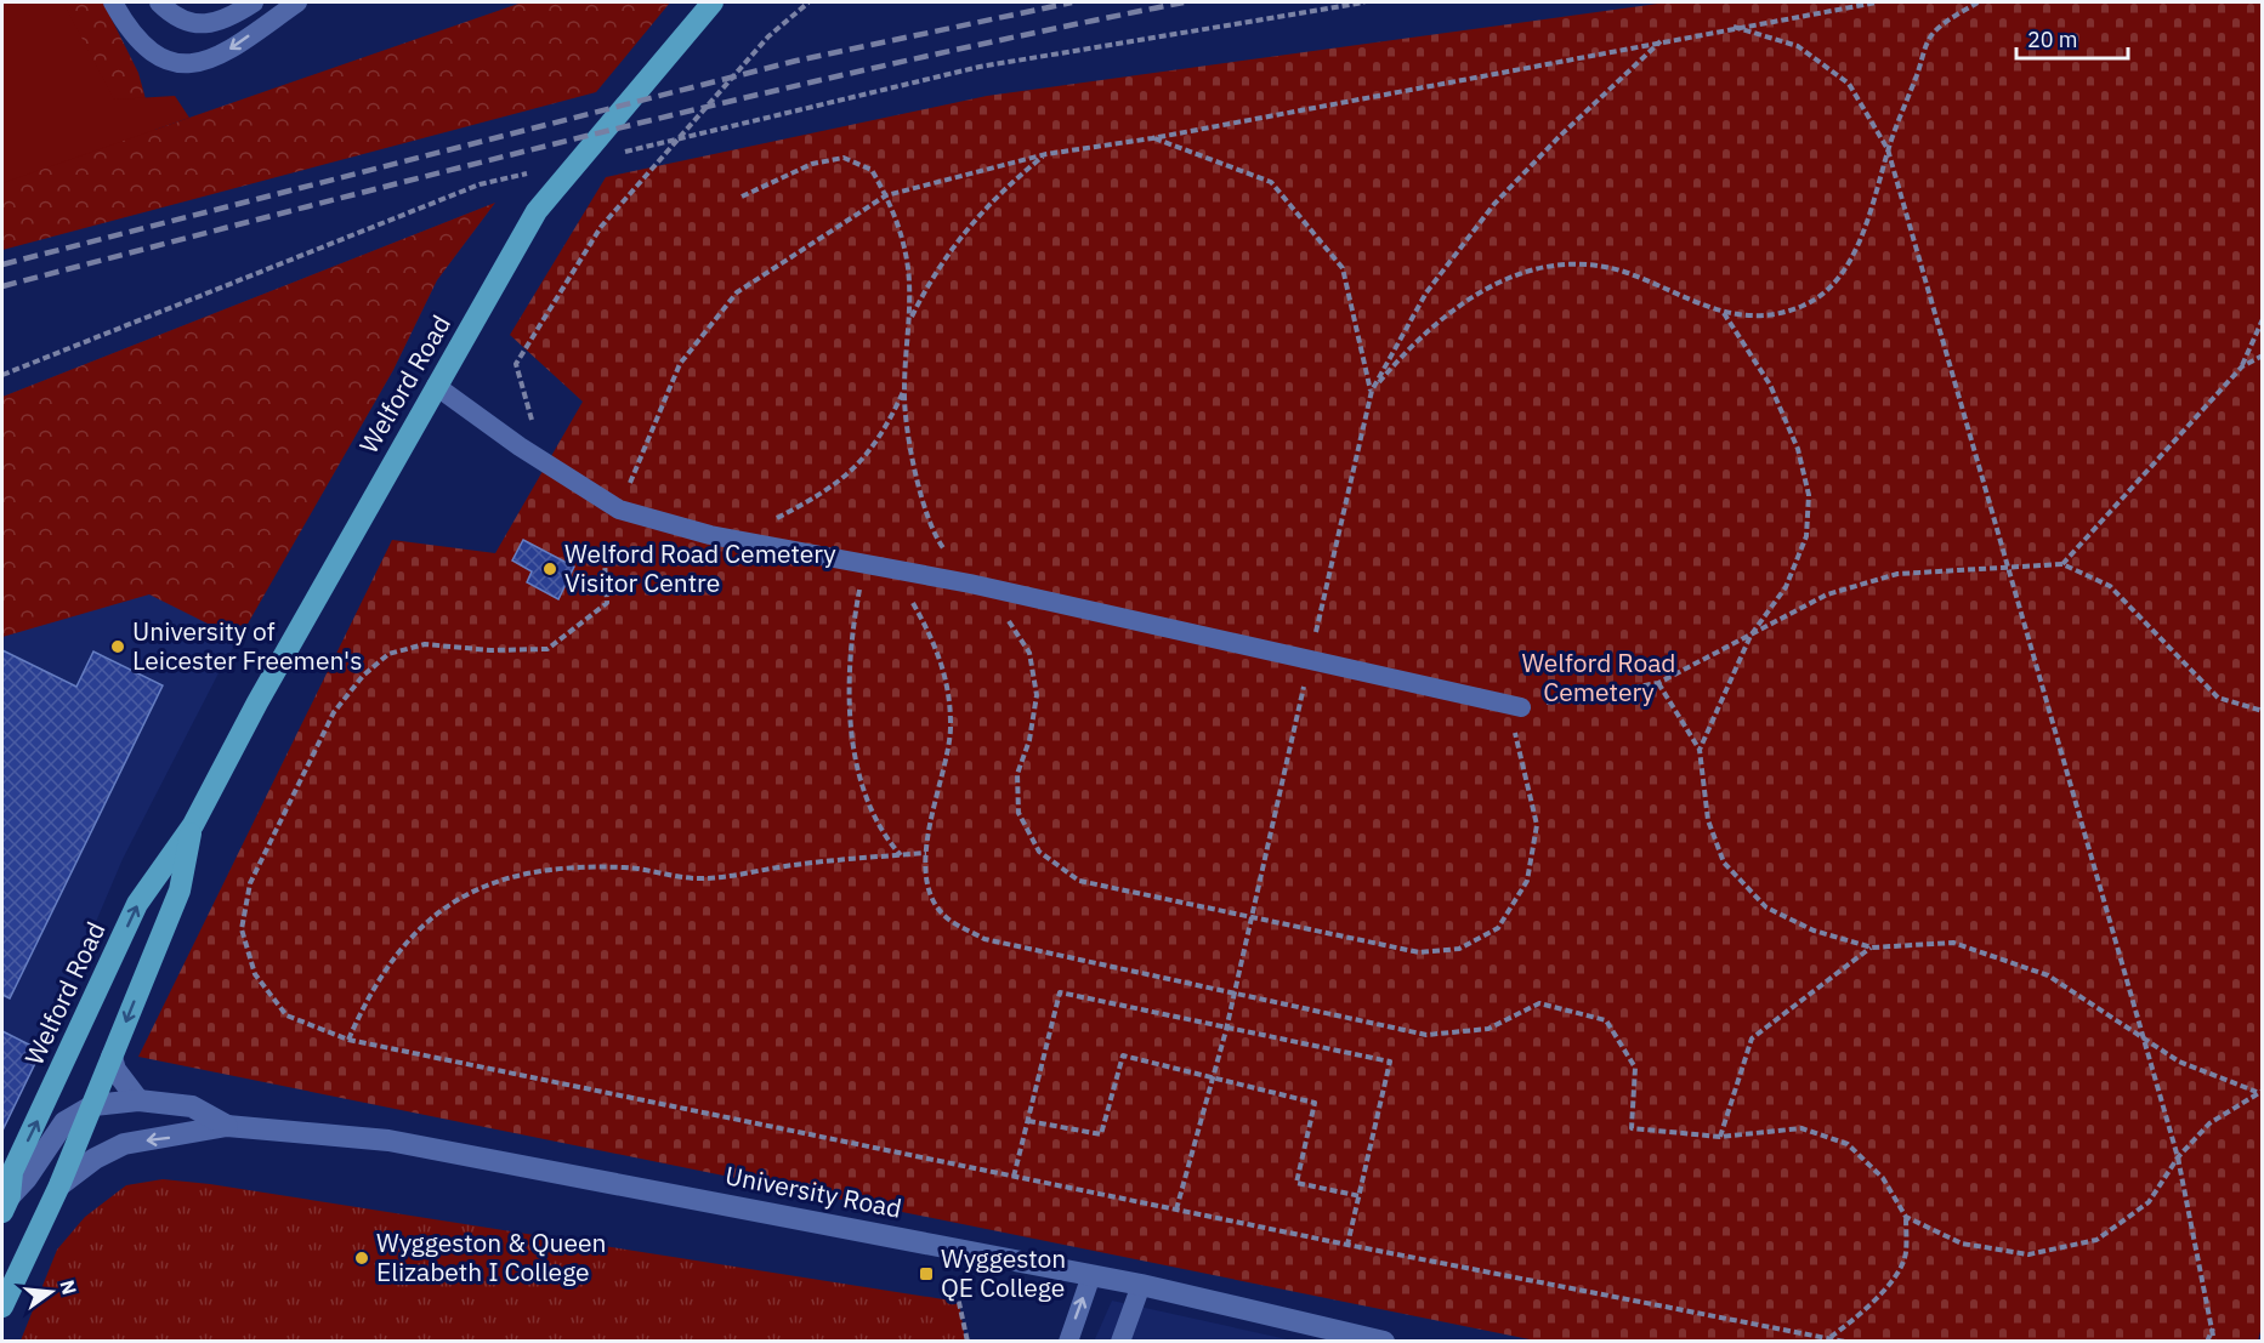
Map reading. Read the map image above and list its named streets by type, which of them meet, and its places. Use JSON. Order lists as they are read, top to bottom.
{
  "streets": {
    "main road": ["Welford Road"],
    "street": ["University Road"]
  },
  "crossings": [
    ["Welford Road", "University Road"]
  ],
  "parks": ["Welford Road Cemetery"],
  "places": {
    "other": ["Welford Road Cemetery Visitor Centre", "University of Leicester Freemen's", "Wyggeston & Queen Elizabeth I College"],
    "transit": ["Wyggeston QE College"]
  },
  "scale_bar": "20 m",
  "north": "right"
}
